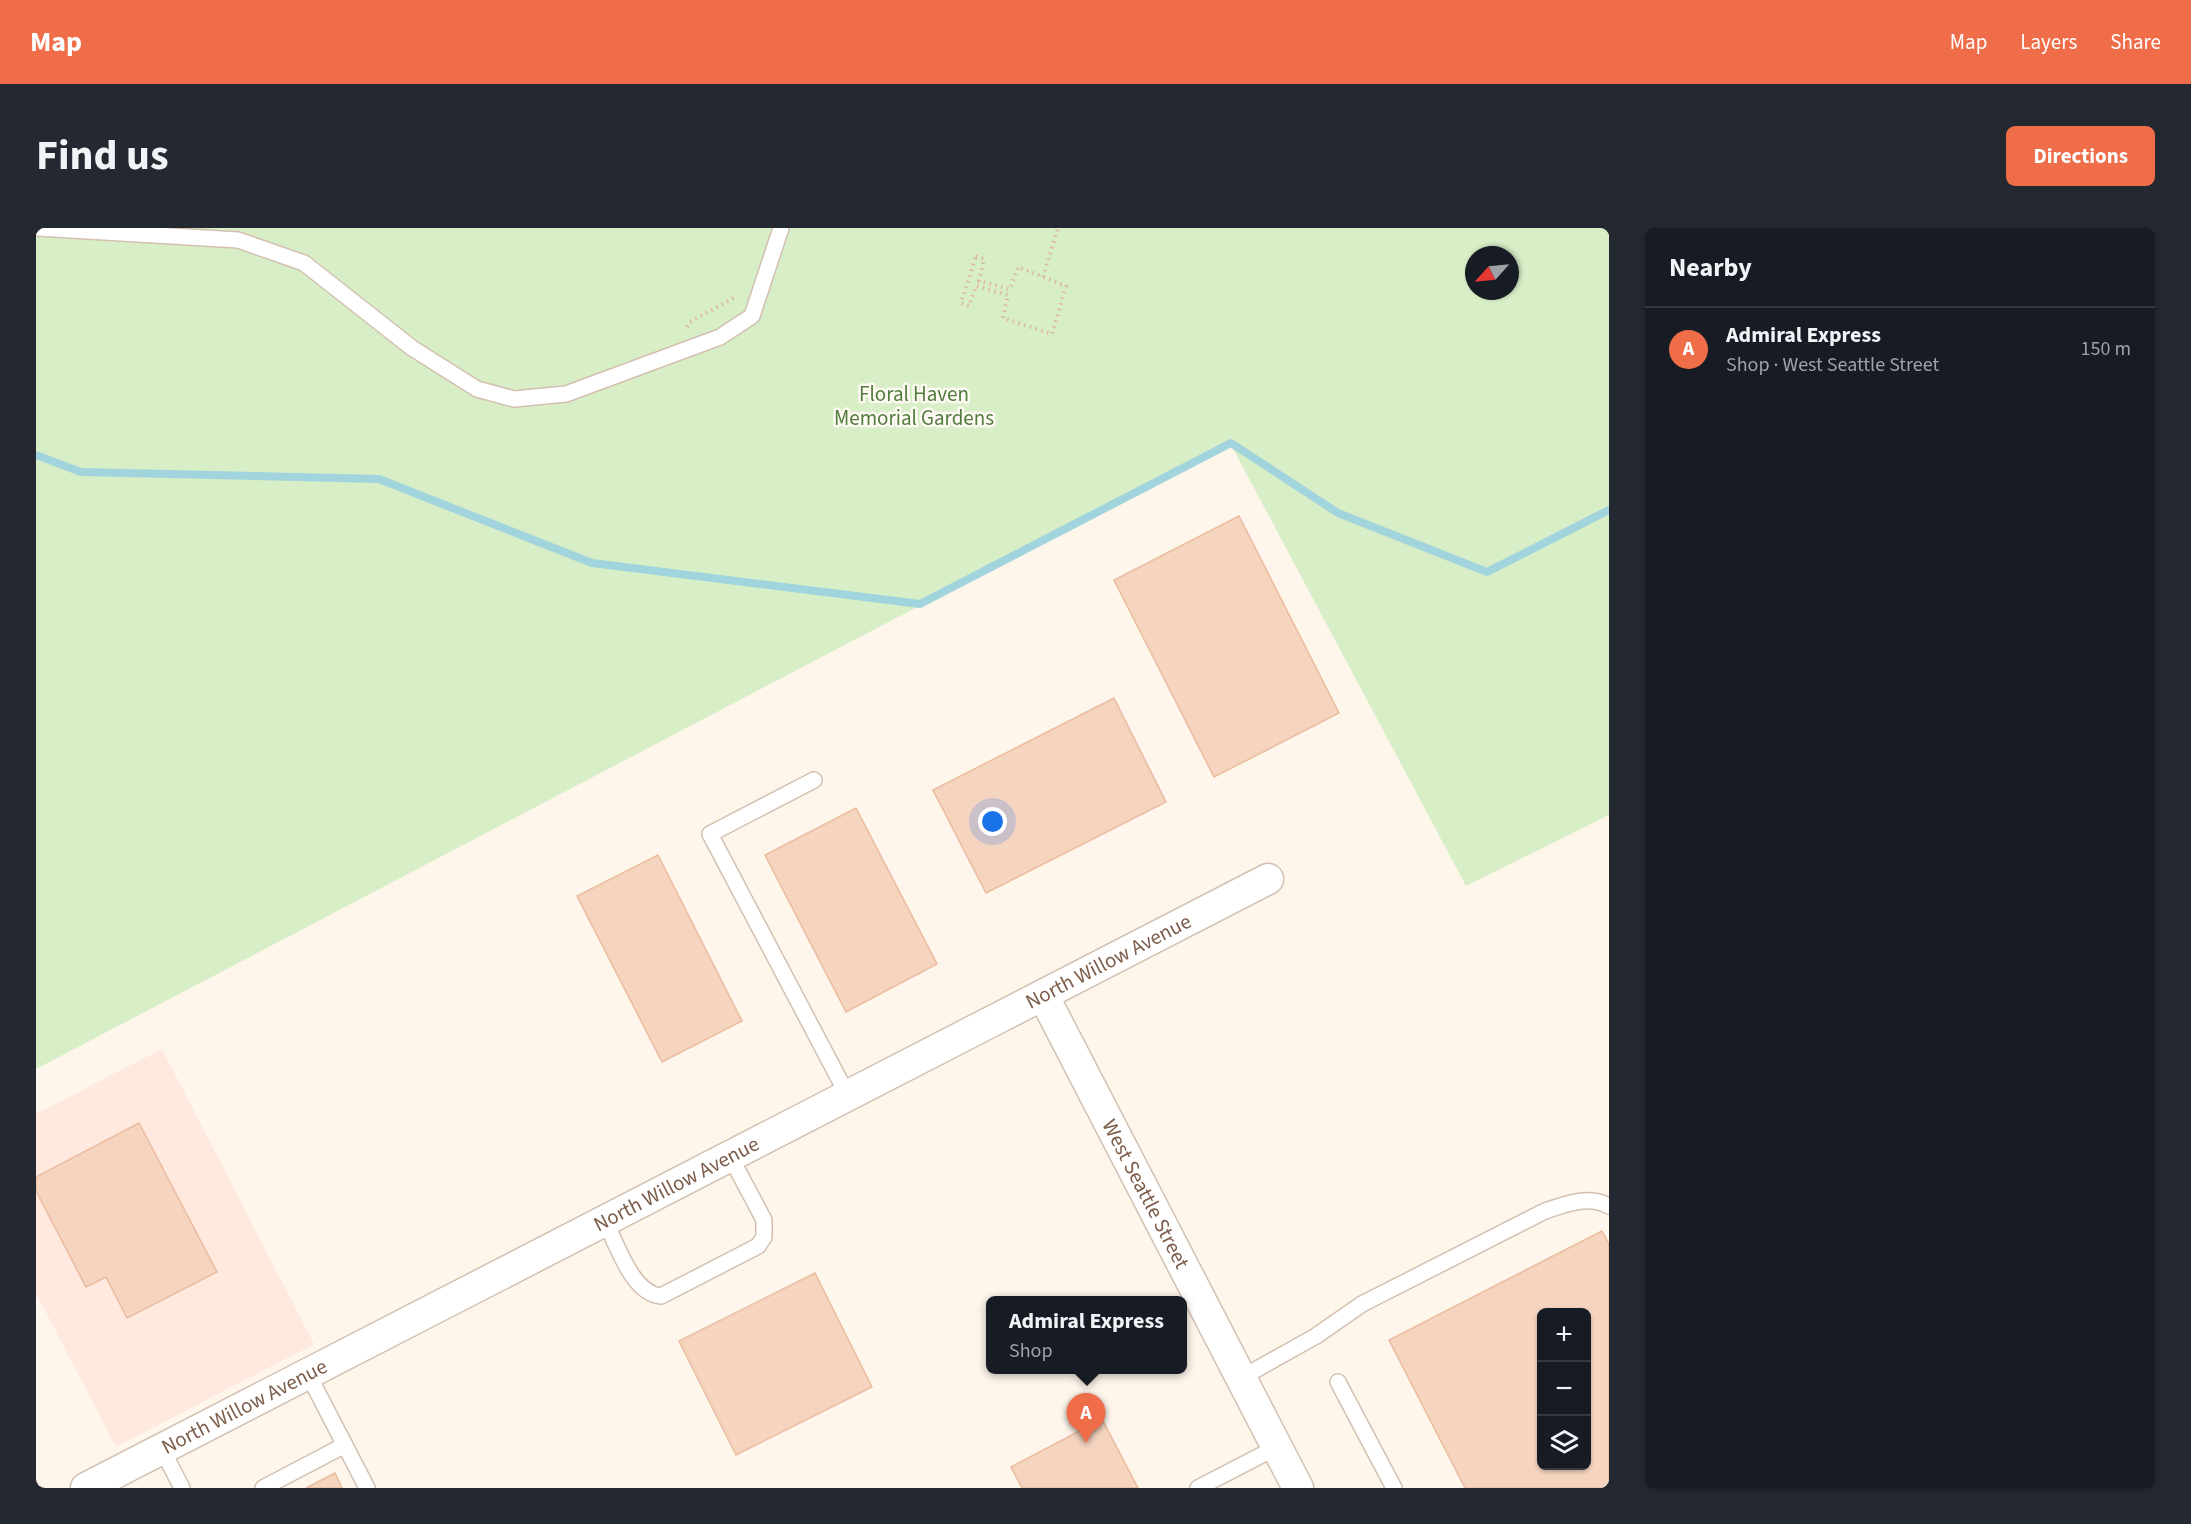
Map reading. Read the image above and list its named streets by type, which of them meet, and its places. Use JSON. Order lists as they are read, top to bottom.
{
  "streets": {
    "street": ["North Willow Avenue", "West Seattle Street"]
  },
  "crossings": [
    ["North Willow Avenue", "West Seattle Street"]
  ],
  "parks": ["Floral Haven Memorial Gardens"],
  "north": "bottom left",
  "page": {
    "header": "Map",
    "nav": ["Map", "Layers", "Share"],
    "title": "Find us",
    "buttons": "Directions",
    "heading": "Nearby",
    "list": [
      {
        "mark": "A",
        "name": "Admiral Express",
        "note": "Shop · West Seattle Street",
        "value": "150 m"
      }
    ],
    "popup": ["Admiral Express", "Shop"],
    "map_buttons": ["+", "−"],
    "pins": "A"
  }
}
